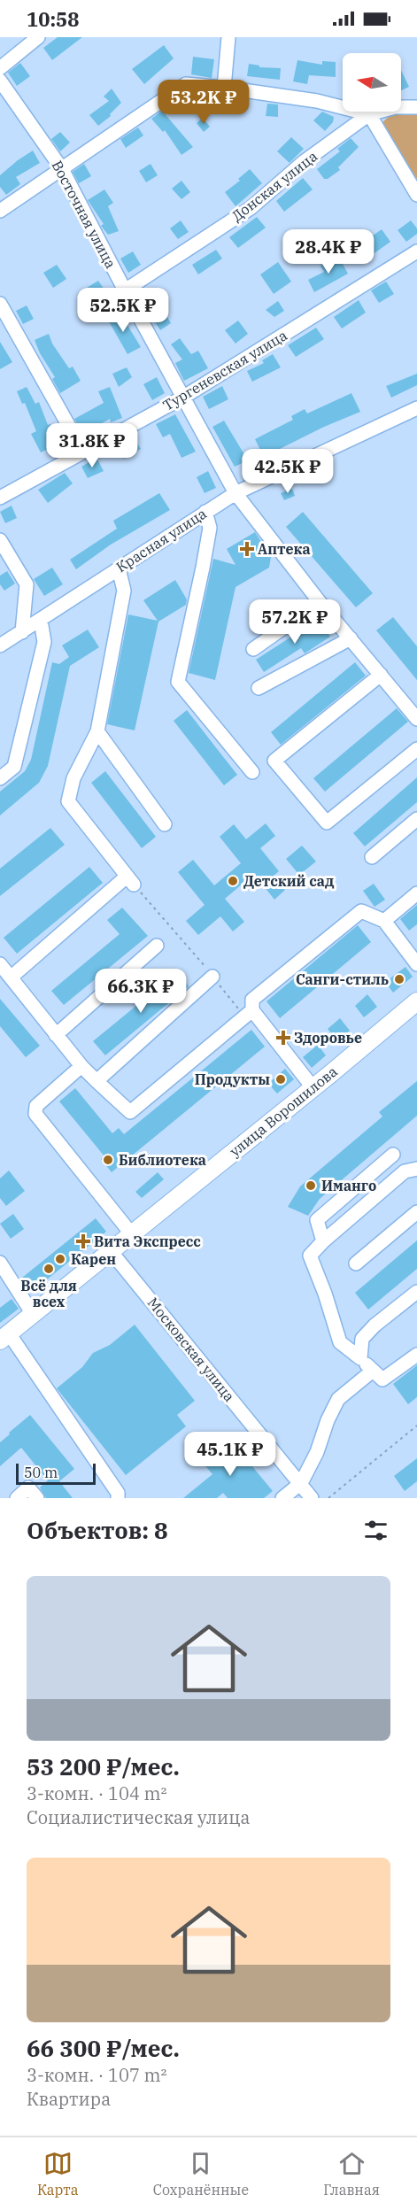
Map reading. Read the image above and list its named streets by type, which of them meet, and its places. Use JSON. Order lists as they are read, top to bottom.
{
  "streets": {
    "main road": ["улица Ворошилова"],
    "street": [
      "Донская улица",
      "Восточная улица",
      "Тургеневская улица",
      "Красная улица",
      "Московская улица"
    ]
  },
  "crossings": [
    ["Донская улица", "Восточная улица"],
    ["Восточная улица", "Тургеневская улица"],
    ["Восточная улица", "Красная улица"],
    ["улица Ворошилова", "Московская улица"]
  ],
  "places": {
    "health": ["Аптека", "Здоровье", "Вита Экспресс"],
    "other": [
      "Детский сад",
      "Санги-стиль",
      "Продукты",
      "Библиотека",
      "Иманго",
      "Карен",
      "Всё для всех"
    ]
  },
  "scale_bar": "50 m",
  "north": "left",
  "page": {
    "status": "10:58",
    "price": [
      "53.2K ₽",
      "28.4K ₽",
      "52.5K ₽",
      "31.8K ₽",
      "42.5K ₽",
      "57.2K ₽",
      "66.3K ₽",
      "45.1K ₽"
    ],
    "scale": "50 m",
    "heading": "Объектов: 8",
    "list": [
      {
        "name": "53 200 ₽/мес.",
        "note": "3-комн. · 104 m² · Социалистическая улица"
      },
      {
        "name": "66 300 ₽/мес.",
        "note": "3-комн. · 107 m² · Квартира"
      }
    ],
    "tabs": ["Карта", "Сохранённые", "Главная"]
  }
}
